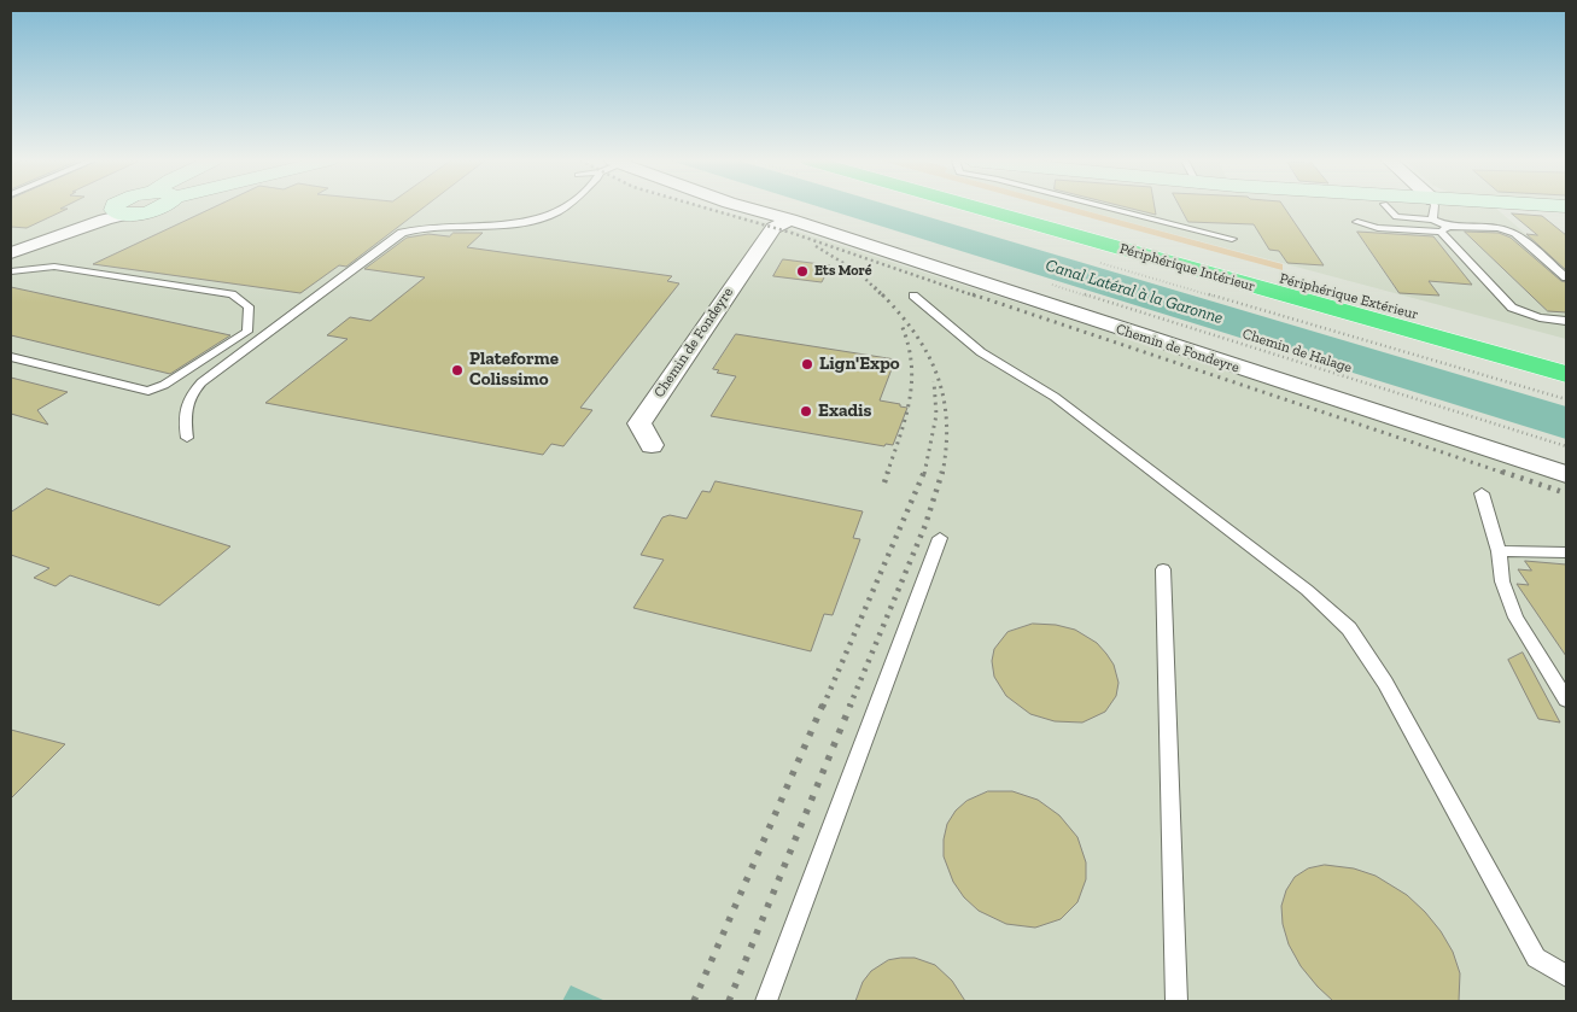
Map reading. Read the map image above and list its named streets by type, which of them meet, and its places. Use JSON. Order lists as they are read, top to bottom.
{
  "streets": {
    "highway": ["Périphérique Intérieur", "Périphérique Extérieur"],
    "street": ["Chemin de Fondeyre"],
    "path": ["Chemin de Halage"]
  },
  "water": ["Canal Latéral à la Garonne"],
  "places": [
    "Ets Moré",
    "Lign'Expo",
    "Plateforme Colissimo",
    "Exadis"
  ]
}
